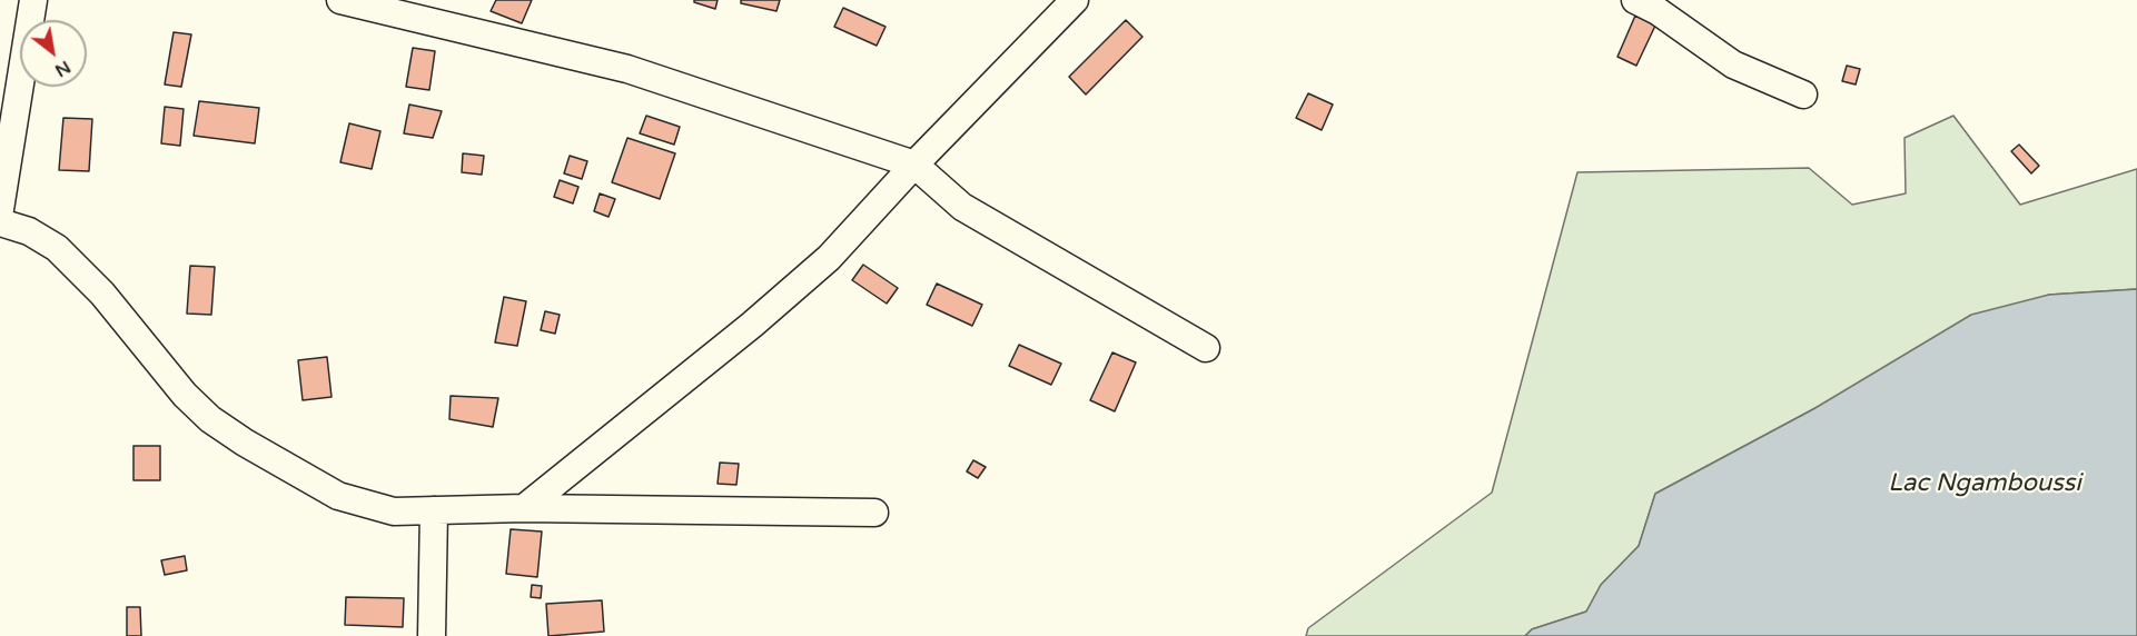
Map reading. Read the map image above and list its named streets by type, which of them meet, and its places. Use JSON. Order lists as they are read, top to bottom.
{
  "water": ["Lac Ngamboussi"],
  "north": "bottom right"
}
